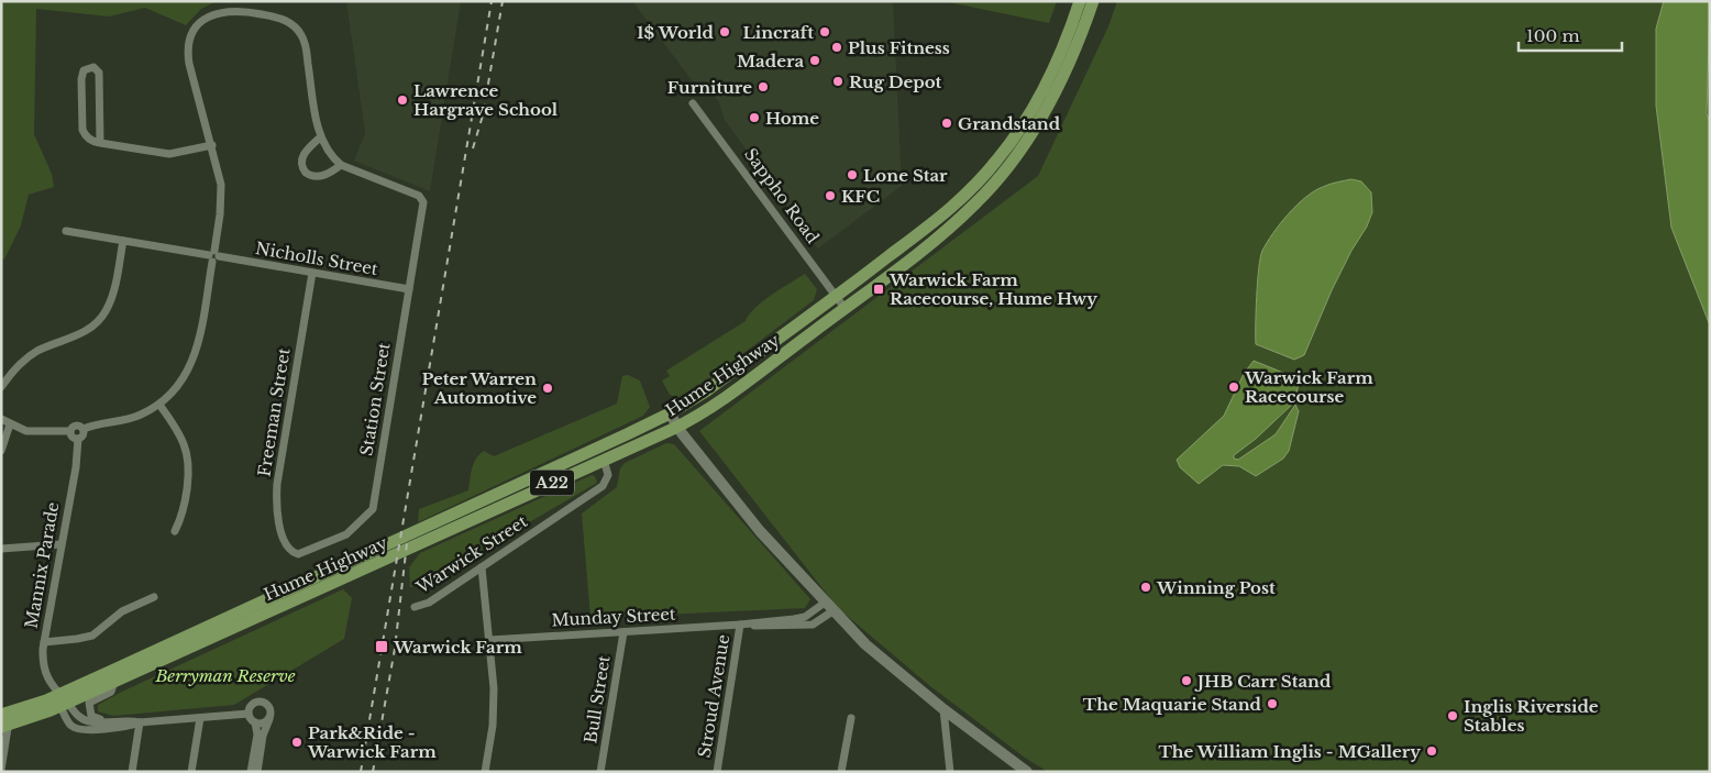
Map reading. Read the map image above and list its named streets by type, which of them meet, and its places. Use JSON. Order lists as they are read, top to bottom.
{
  "streets": {
    "highway": ["Hume Highway", "A22"],
    "street": [
      "Sappho Road",
      "Nicholls Street",
      "Station Street",
      "Freeman Street",
      "Warwick Street",
      "Mannix Parade",
      "Munday Street",
      "Stroud Avenue",
      "Bull Street"
    ]
  },
  "crossings": [
    ["Sappho Road", "Hume Highway"],
    ["Nicholls Street", "Station Street"],
    ["Nicholls Street", "Freeman Street"],
    ["Hume Highway", "Warwick Street"],
    ["Hume Highway", "Mannix Parade"],
    ["Station Street", "Freeman Street"],
    ["Munday Street", "Stroud Avenue"],
    ["Munday Street", "Bull Street"]
  ],
  "parks": ["Berryman Reserve"],
  "places": {
    "other": [
      "1$ World",
      "Lincraft",
      "Plus Fitness",
      "Madera",
      "Rug Depot",
      "Furniture",
      "Lawrence Hargrave School",
      "Home",
      "Grandstand",
      "Lone Star",
      "KFC",
      "Warwick Farm Racecourse",
      "Peter Warren Automotive",
      "Winning Post",
      "JHB Carr Stand",
      "The Maquarie Stand",
      "Inglis Riverside Stables",
      "Park&Ride - Warwick Farm",
      "The William Inglis - MGallery"
    ],
    "transit": ["Warwick Farm Racecourse, Hume Hwy", "Warwick Farm"]
  },
  "scale_bar": "100 m"
}
